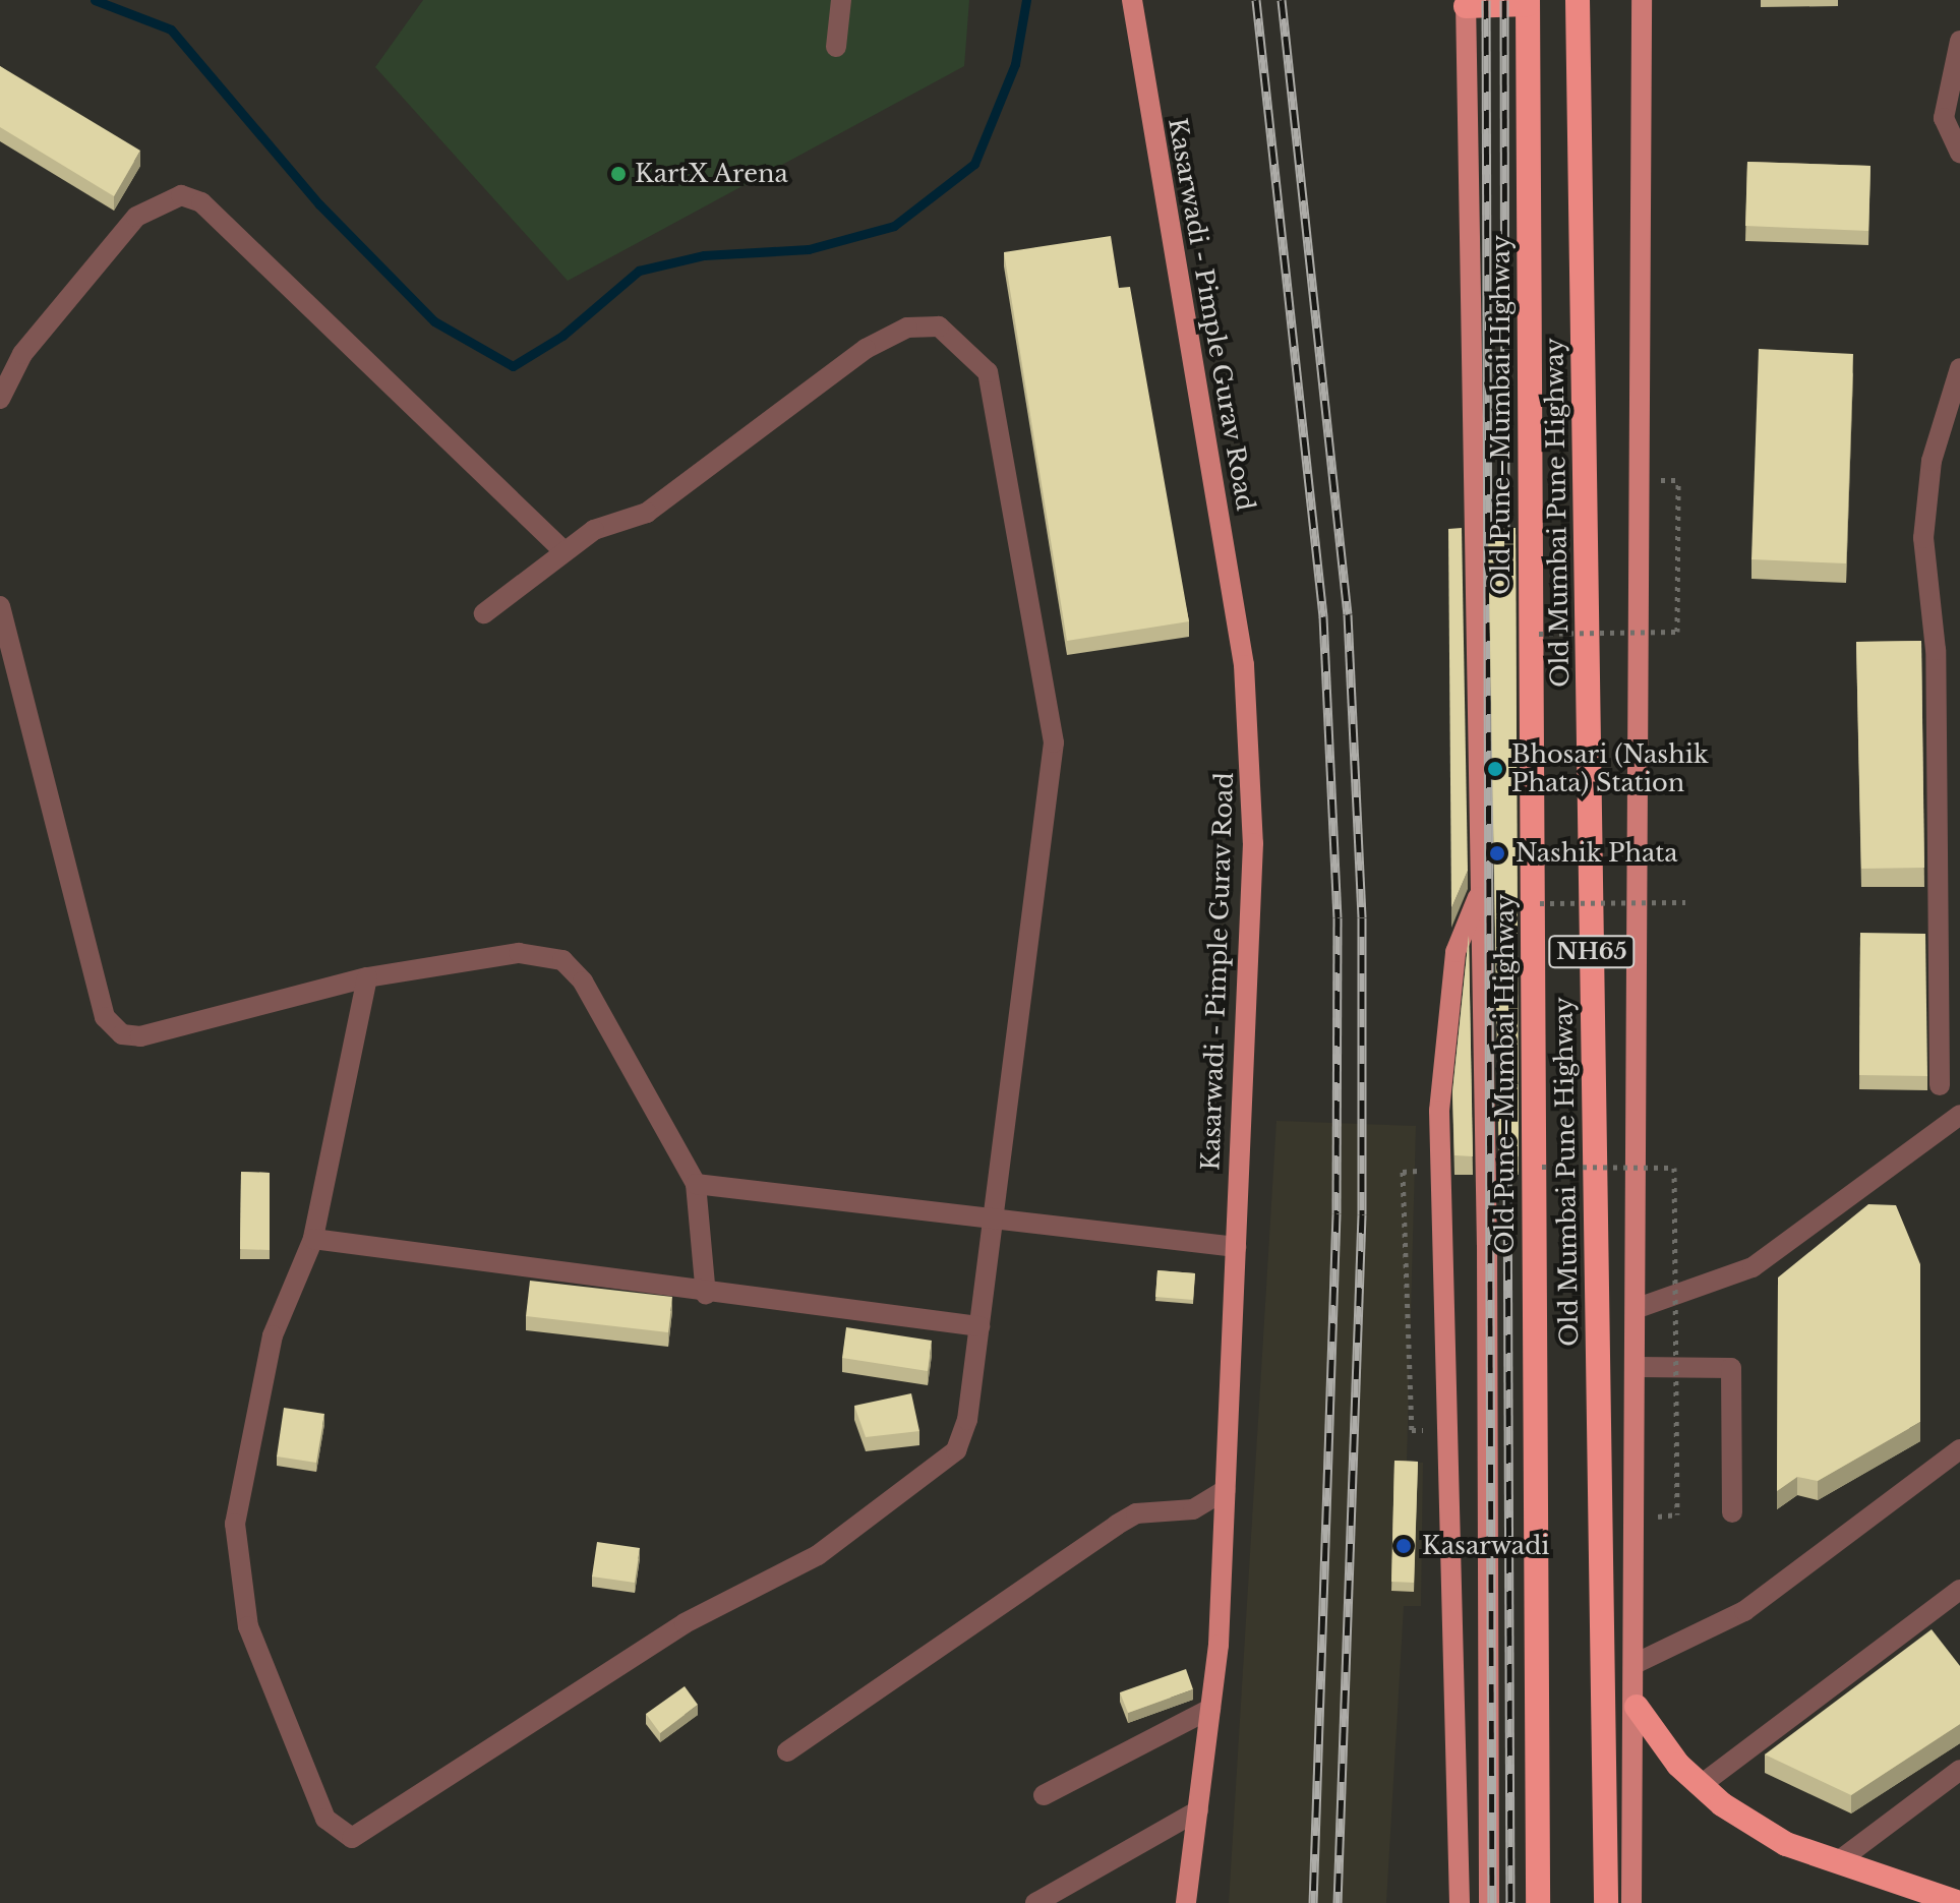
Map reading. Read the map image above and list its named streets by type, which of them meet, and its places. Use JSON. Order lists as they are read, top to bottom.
{
  "streets": {
    "highway": ["Old Pune–Mumbai Highway", "Old Mumbai Pune Highway", "NH65"],
    "main road": ["Kasarwadi - Pimple Gurav Road"]
  },
  "places": [
    "KartX Arena",
    "Bhosari (Nashik Phata) Station",
    "Nashik Phata",
    "Kasarwadi"
  ]
}
